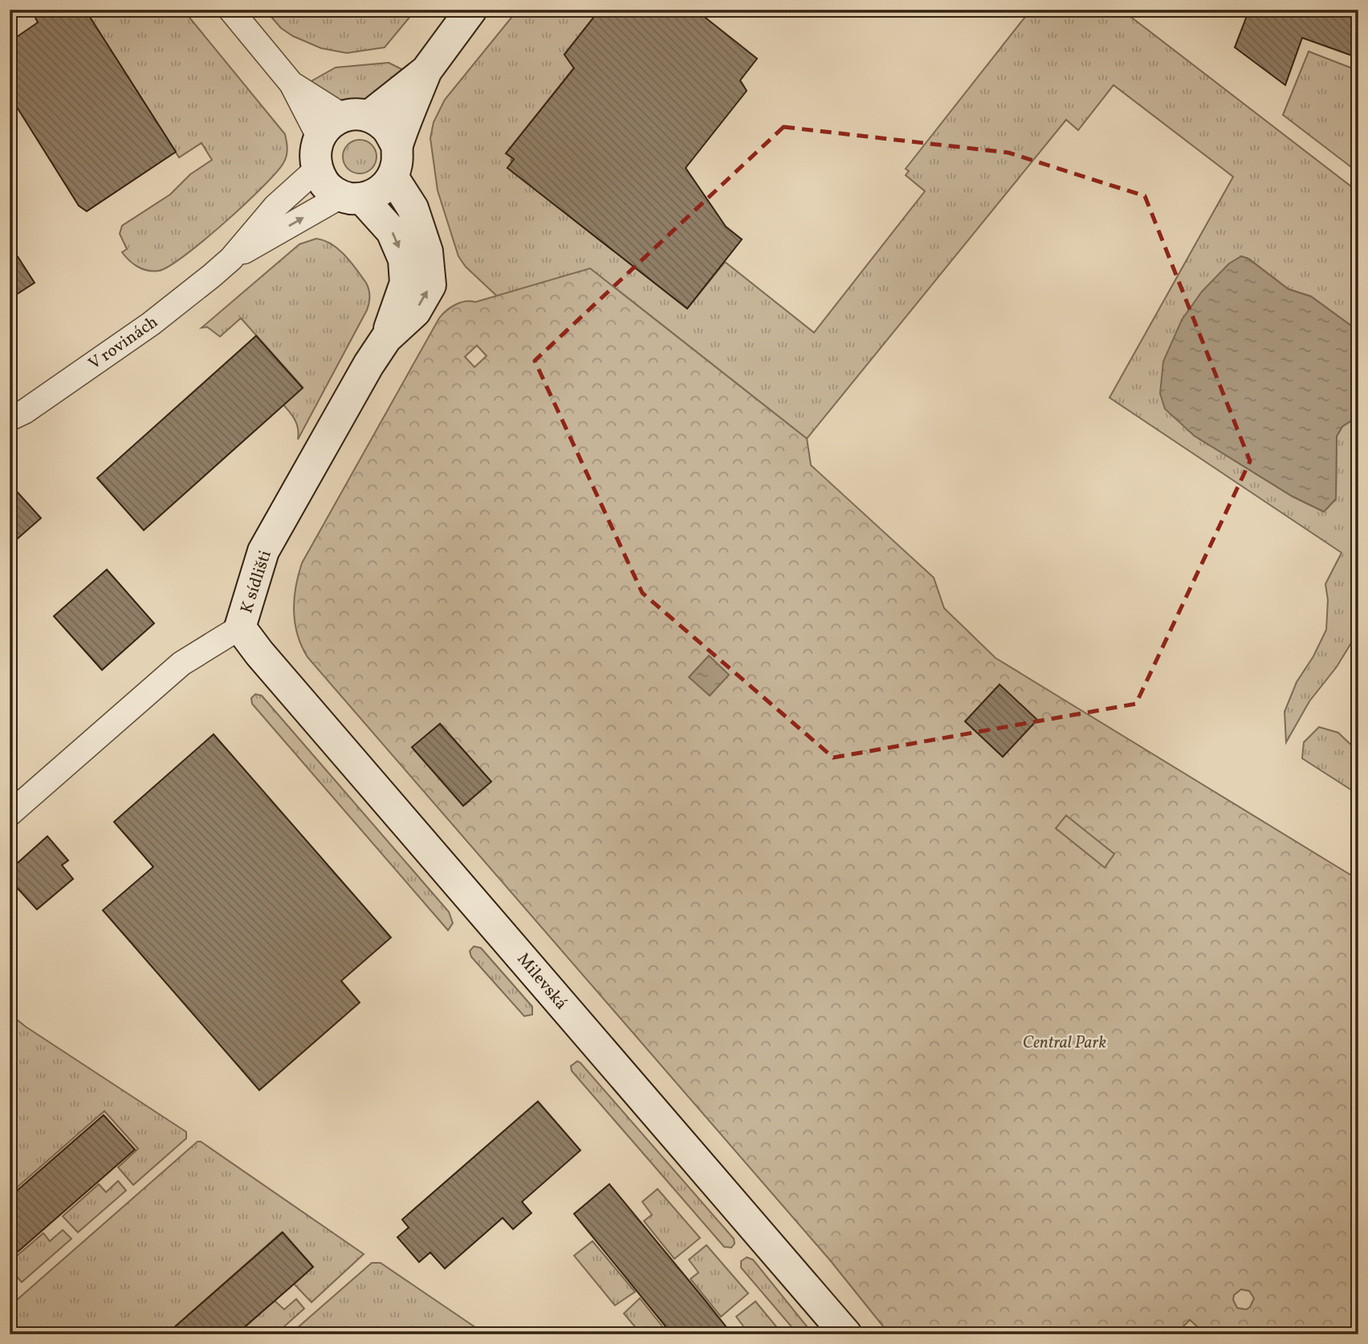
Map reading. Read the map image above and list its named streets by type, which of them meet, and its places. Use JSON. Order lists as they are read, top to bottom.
{
  "streets": {
    "street": ["V rovinách", "K sídlišti", "Milevská"]
  },
  "crossings": [
    ["V rovinách", "K sídlišti"],
    ["K sídlišti", "Milevská"]
  ],
  "parks": ["Central Park"]
}
